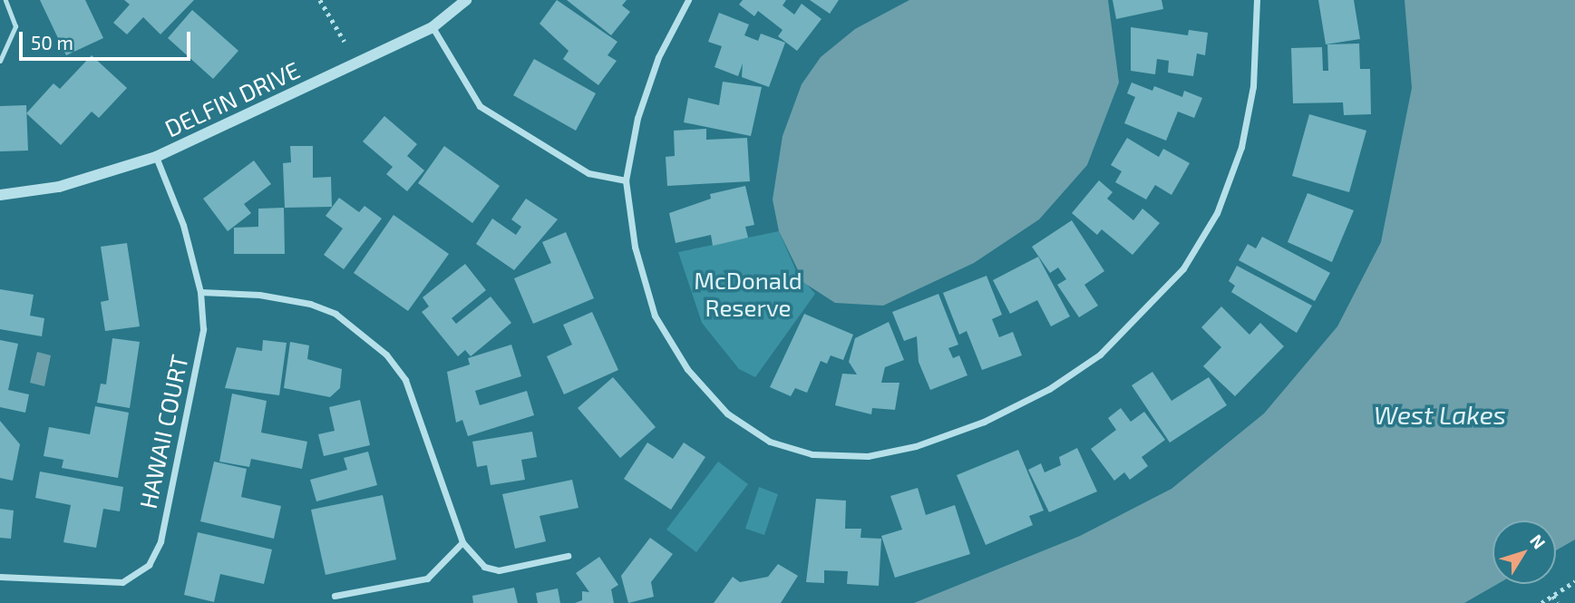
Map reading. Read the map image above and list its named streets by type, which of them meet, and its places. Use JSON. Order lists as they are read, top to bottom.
{
  "streets": {
    "street": ["DELFIN DRIVE", "HAWAII COURT"]
  },
  "crossings": [
    ["DELFIN DRIVE", "HAWAII COURT"]
  ],
  "water": ["West Lakes"],
  "parks": ["McDonald Reserve"],
  "scale_bar": "50 m",
  "north": "top right"
}
